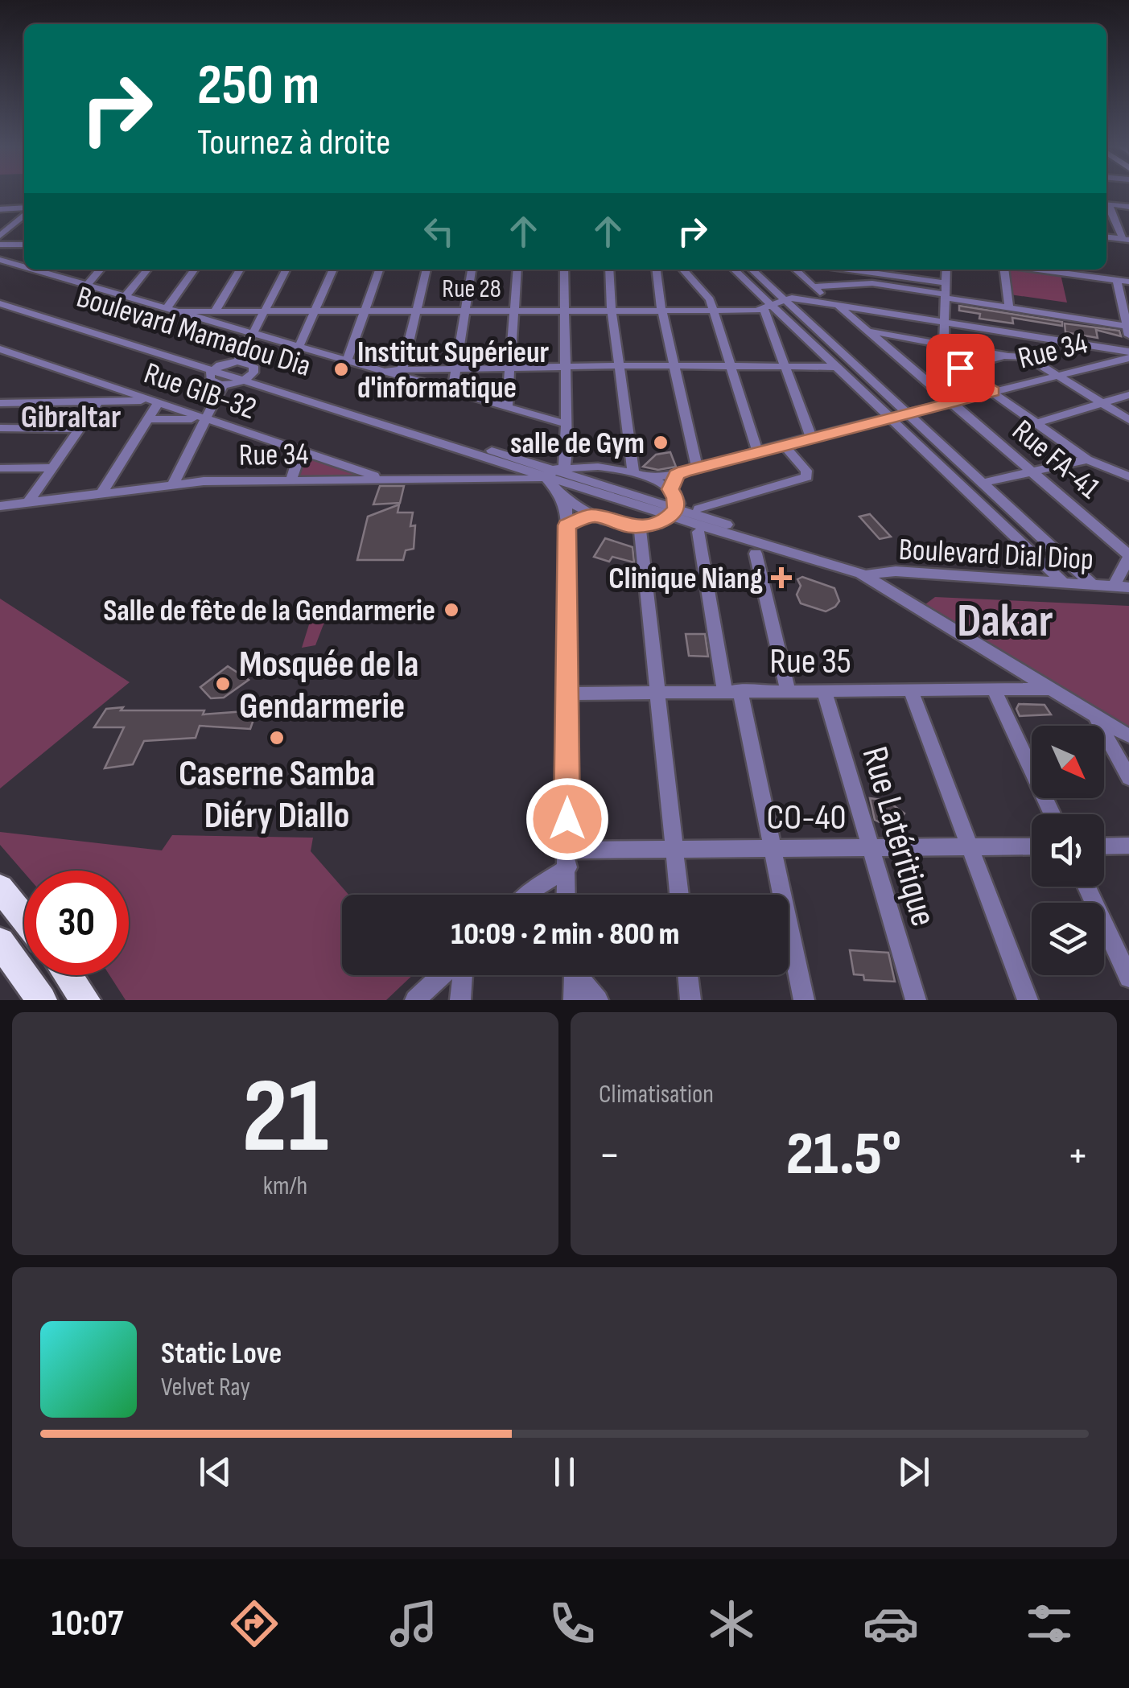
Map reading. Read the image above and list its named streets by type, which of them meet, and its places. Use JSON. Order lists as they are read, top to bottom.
{
  "streets": {
    "street": [
      "Rue 28",
      "Boulevard Mamadou Dia",
      "Rue 34",
      "Rue GIB-32",
      "Rue FA-41",
      "Boulevard Dial Diop",
      "Rue 35",
      "CO-40",
      "Rue Latéritique"
    ]
  },
  "crossings": [
    ["Boulevard Mamadou Dia", "Rue 34"],
    ["Boulevard Mamadou Dia", "Boulevard Dial Diop"],
    ["Rue 34", "Rue GIB-32"],
    ["Rue 34", "Rue FA-41"],
    ["Rue 35", "CO-40"],
    ["Rue 35", "Rue Latéritique"],
    ["CO-40", "Rue Latéritique"]
  ],
  "districts": ["Gibraltar", "Dakar"],
  "places": {
    "other": [
      "Institut Supérieur d'informatique",
      "salle de Gym",
      "Salle de fête de la Gendarmerie",
      "Mosquée de la Gendarmerie",
      "Caserne Samba Diéry Diallo"
    ],
    "health": ["Clinique Niang"]
  },
  "north": "bottom right",
  "page": {
    "turn": ["250 m", "Tournez à droite"],
    "limit": "30",
    "trip": "10:09 · 2 min · 800 m",
    "tile": [
      ["21", "km/h"],
      "Climatisation"
    ],
    "heat": ["−", "21.5°", "+"],
    "song": ["Static Love", "Velvet Ray"],
    "tabs": "10:07"
  }
}
